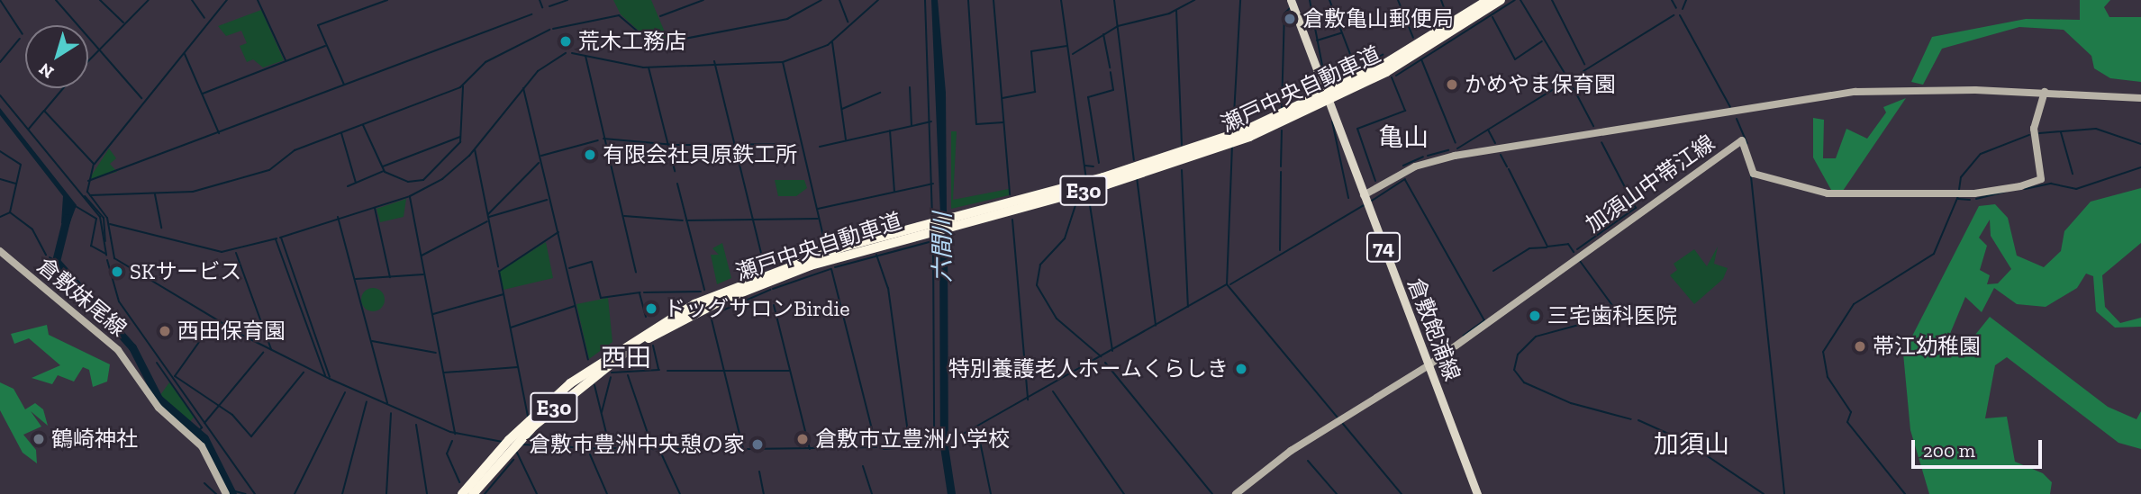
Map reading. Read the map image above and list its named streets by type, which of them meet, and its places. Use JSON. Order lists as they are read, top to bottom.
{
  "streets": {
    "highway": ["瀬戸中央自動車道", "E30"],
    "main road": [
      "加須山中帯江線",
      "74",
      "倉敷妹尾線",
      "倉敷飽浦線"
    ]
  },
  "crossings": [
    ["加須山中帯江線", "倉敷飽浦線"]
  ],
  "districts": ["亀山", "西田", "加須山"],
  "water": ["六間川"],
  "places": [
    "倉敷亀山郵便局",
    "荒木工務店",
    "かめやま保育園",
    "有限会社貝原鉄工所",
    "SKサービス",
    "ドッグサロンBirdie",
    "三宅歯科医院",
    "西田保育園",
    "帯江幼稚園",
    "特別養護老人ホームくらしき",
    "鶴崎神社",
    "倉敷市立豊洲小学校",
    "倉敷市豊洲中央憩の家"
  ],
  "scale_bar": "200 m",
  "north": "bottom left"
}
